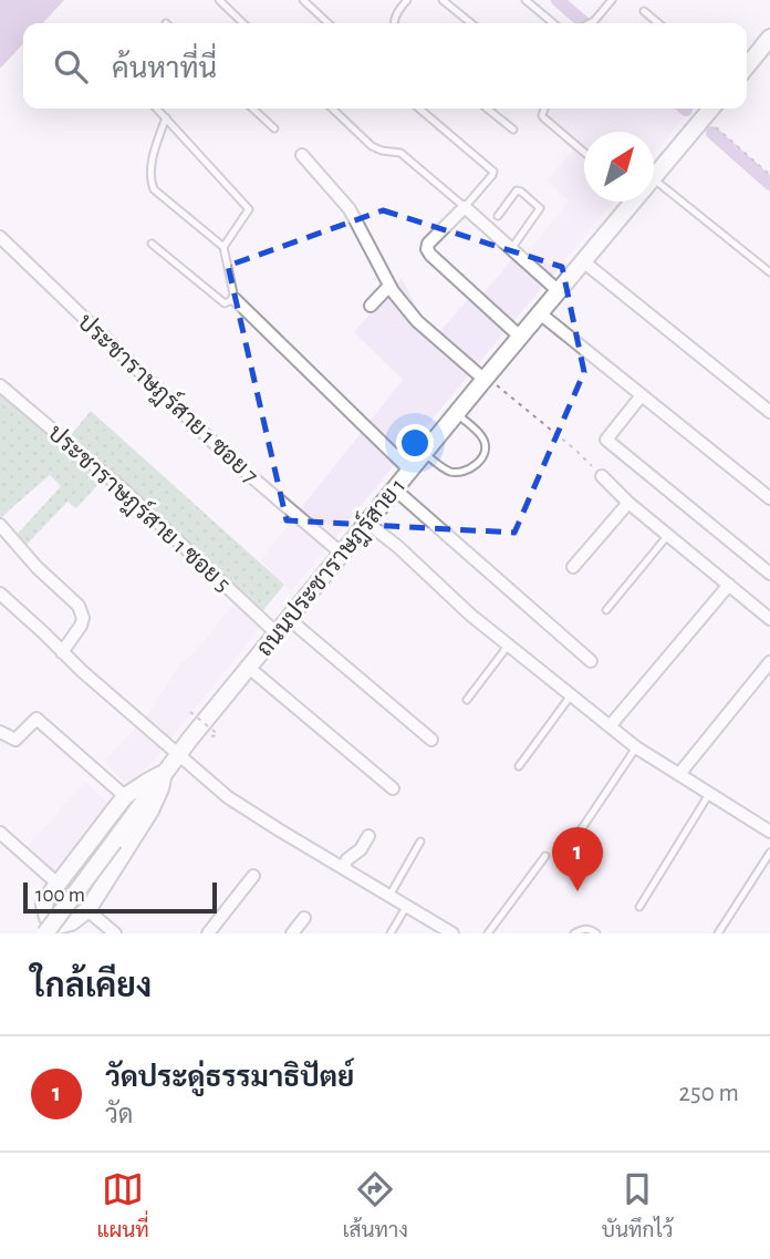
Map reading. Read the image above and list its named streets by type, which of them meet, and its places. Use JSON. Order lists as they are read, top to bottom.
{
  "streets": {
    "main road": ["ถนนประชาราษฎร์สาย 1"],
    "street": ["ประชาราษฎร์สาย 1 ซอย 7", "ประชาราษฎร์สาย 1 ซอย 5"]
  },
  "crossings": [
    ["ประชาราษฎร์สาย 1 ซอย 7", "ถนนประชาราษฎร์สาย 1"],
    ["ประชาราษฎร์สาย 1 ซอย 5", "ถนนประชาราษฎร์สาย 1"]
  ],
  "scale_bar": "100 m",
  "north": "top right",
  "page": {
    "search": "ค้นหาที่นี่",
    "pins": "1",
    "scale": "100 m",
    "heading": "ใกล้เคียง",
    "list": [
      {
        "mark": "1",
        "name": "วัดประดู่ธรรมาธิปัตย์",
        "note": "วัด",
        "value": "250 m"
      }
    ],
    "nav": ["แผนที่", "เส้นทาง", "บันทึกไว้"]
  }
}
